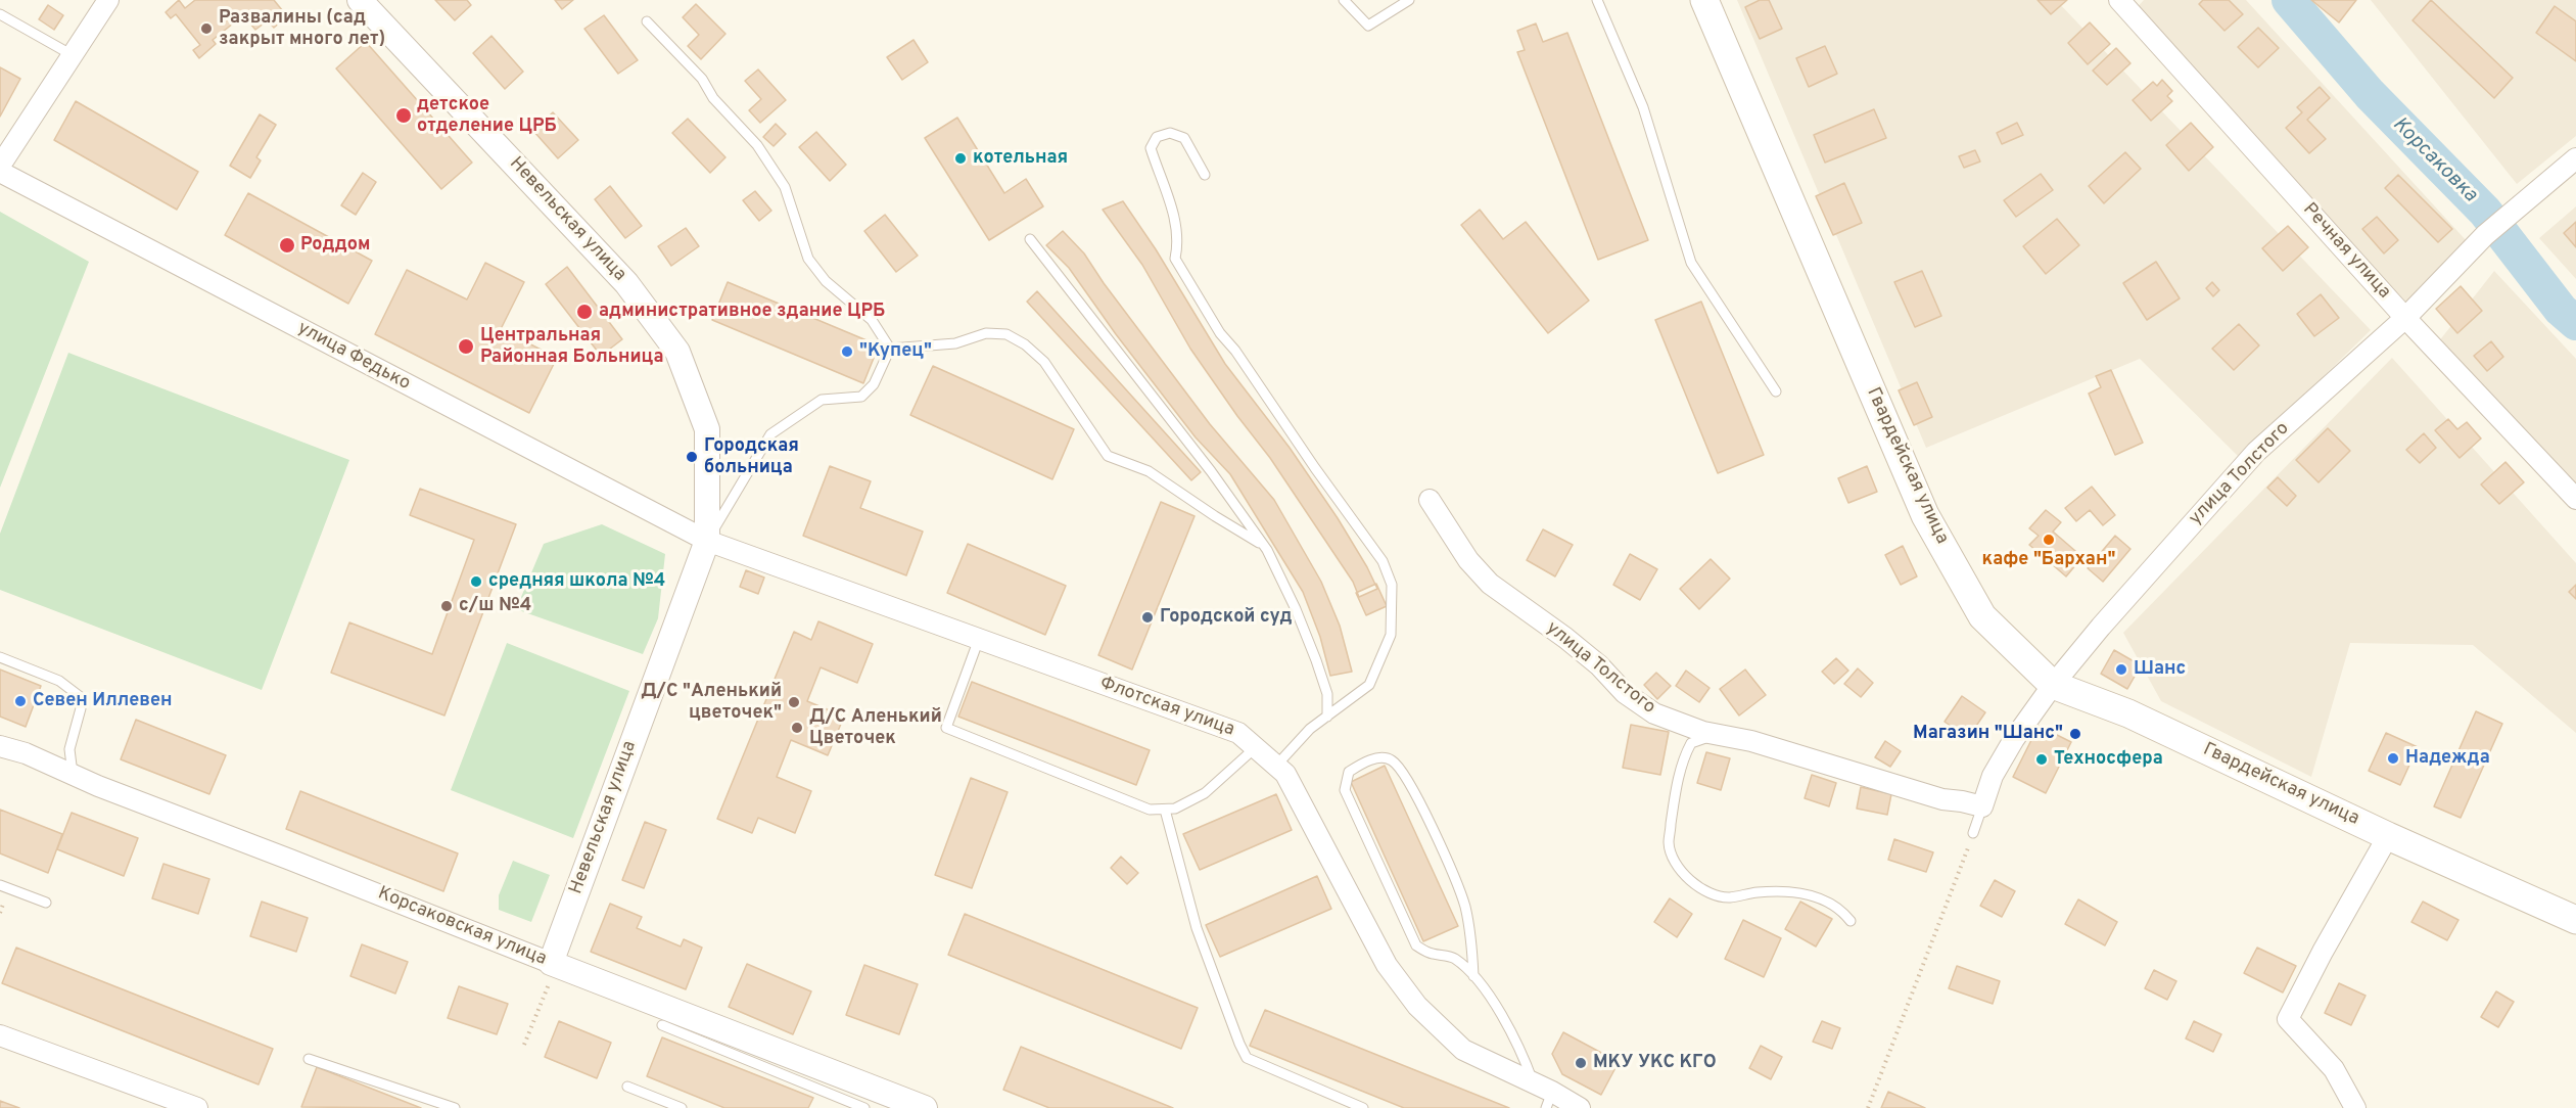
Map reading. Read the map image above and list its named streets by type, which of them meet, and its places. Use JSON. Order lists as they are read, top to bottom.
{
  "streets": {
    "main road": ["Гвардейская улица"],
    "street": [
      "Невельская улица",
      "Речная улица",
      "улица Федько",
      "улица Толстого",
      "Флотская улица",
      "Корсаковская улица"
    ]
  },
  "crossings": [
    ["Невельская улица", "улица Федько"],
    ["Невельская улица", "Флотская улица"],
    ["Невельская улица", "Корсаковская улица"],
    ["Речная улица", "улица Толстого"],
    ["улица Федько", "Флотская улица"],
    ["Гвардейская улица", "улица Толстого"]
  ],
  "water": ["Корсаковка"],
  "places": [
    "Развалины (сад закрыт много лет)",
    "детское отделение ЦРБ",
    "котельная",
    "Роддом",
    "административное здание ЦРБ",
    "Центральная Районная Больница",
    "\"Купец\"",
    "Городская больница",
    "кафе \"Бархан\"",
    "средняя школа №4",
    "с/ш №4",
    "Городской суд",
    "Шанс",
    "Севен Иллевен",
    "Д/С \"Аленький цветочек\"",
    "Д/С Аленький Цветочек",
    "Магазин \"Шанс\"",
    "Надежда",
    "Техносфера",
    "МКУ УКС КГО"
  ]
}
